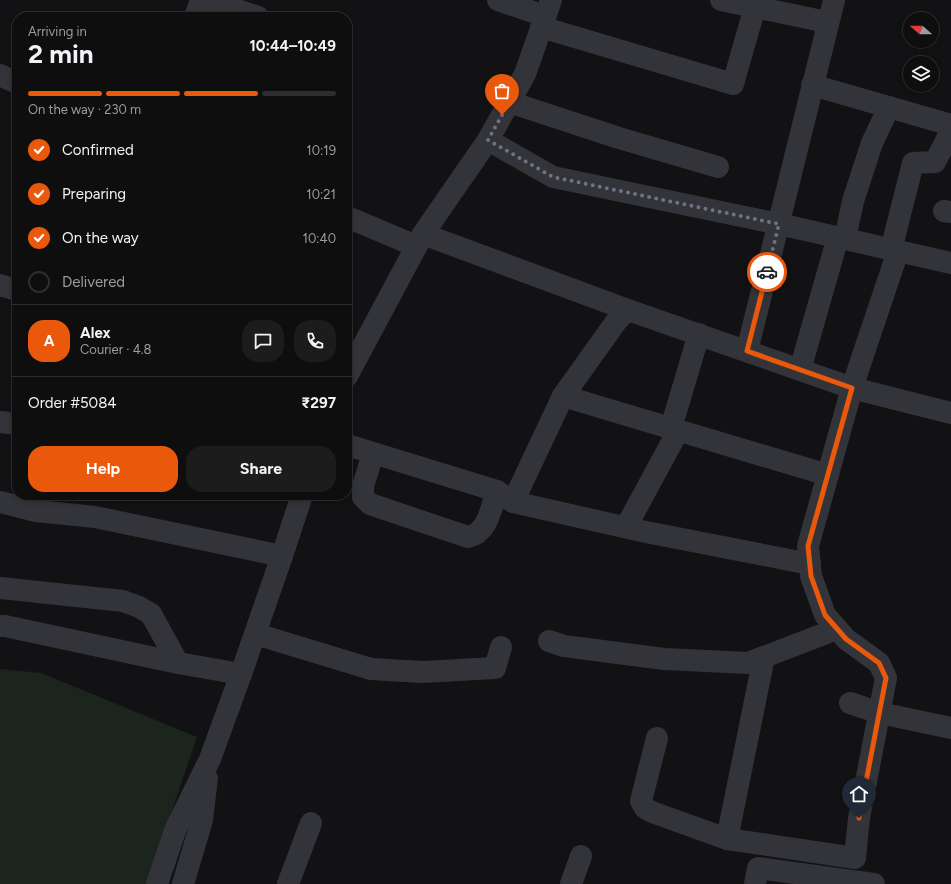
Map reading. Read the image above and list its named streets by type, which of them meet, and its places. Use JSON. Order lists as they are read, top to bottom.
{
  "north": "left",
  "page": {
    "heading": ["2 min", "Arriving in", "10:44–10:49"],
    "panel": [
      "Alex",
      "Courier · 4.8",
      "Order #5084",
      "₹297"
    ],
    "bar": "On the way · 230 m",
    "list": [
      ["Confirmed", "10:19"],
      ["Preparing", "10:21"],
      ["On the way", "10:40"],
      "Delivered"
    ],
    "round": "A",
    "buttons": ["Help", "Share"]
  }
}
